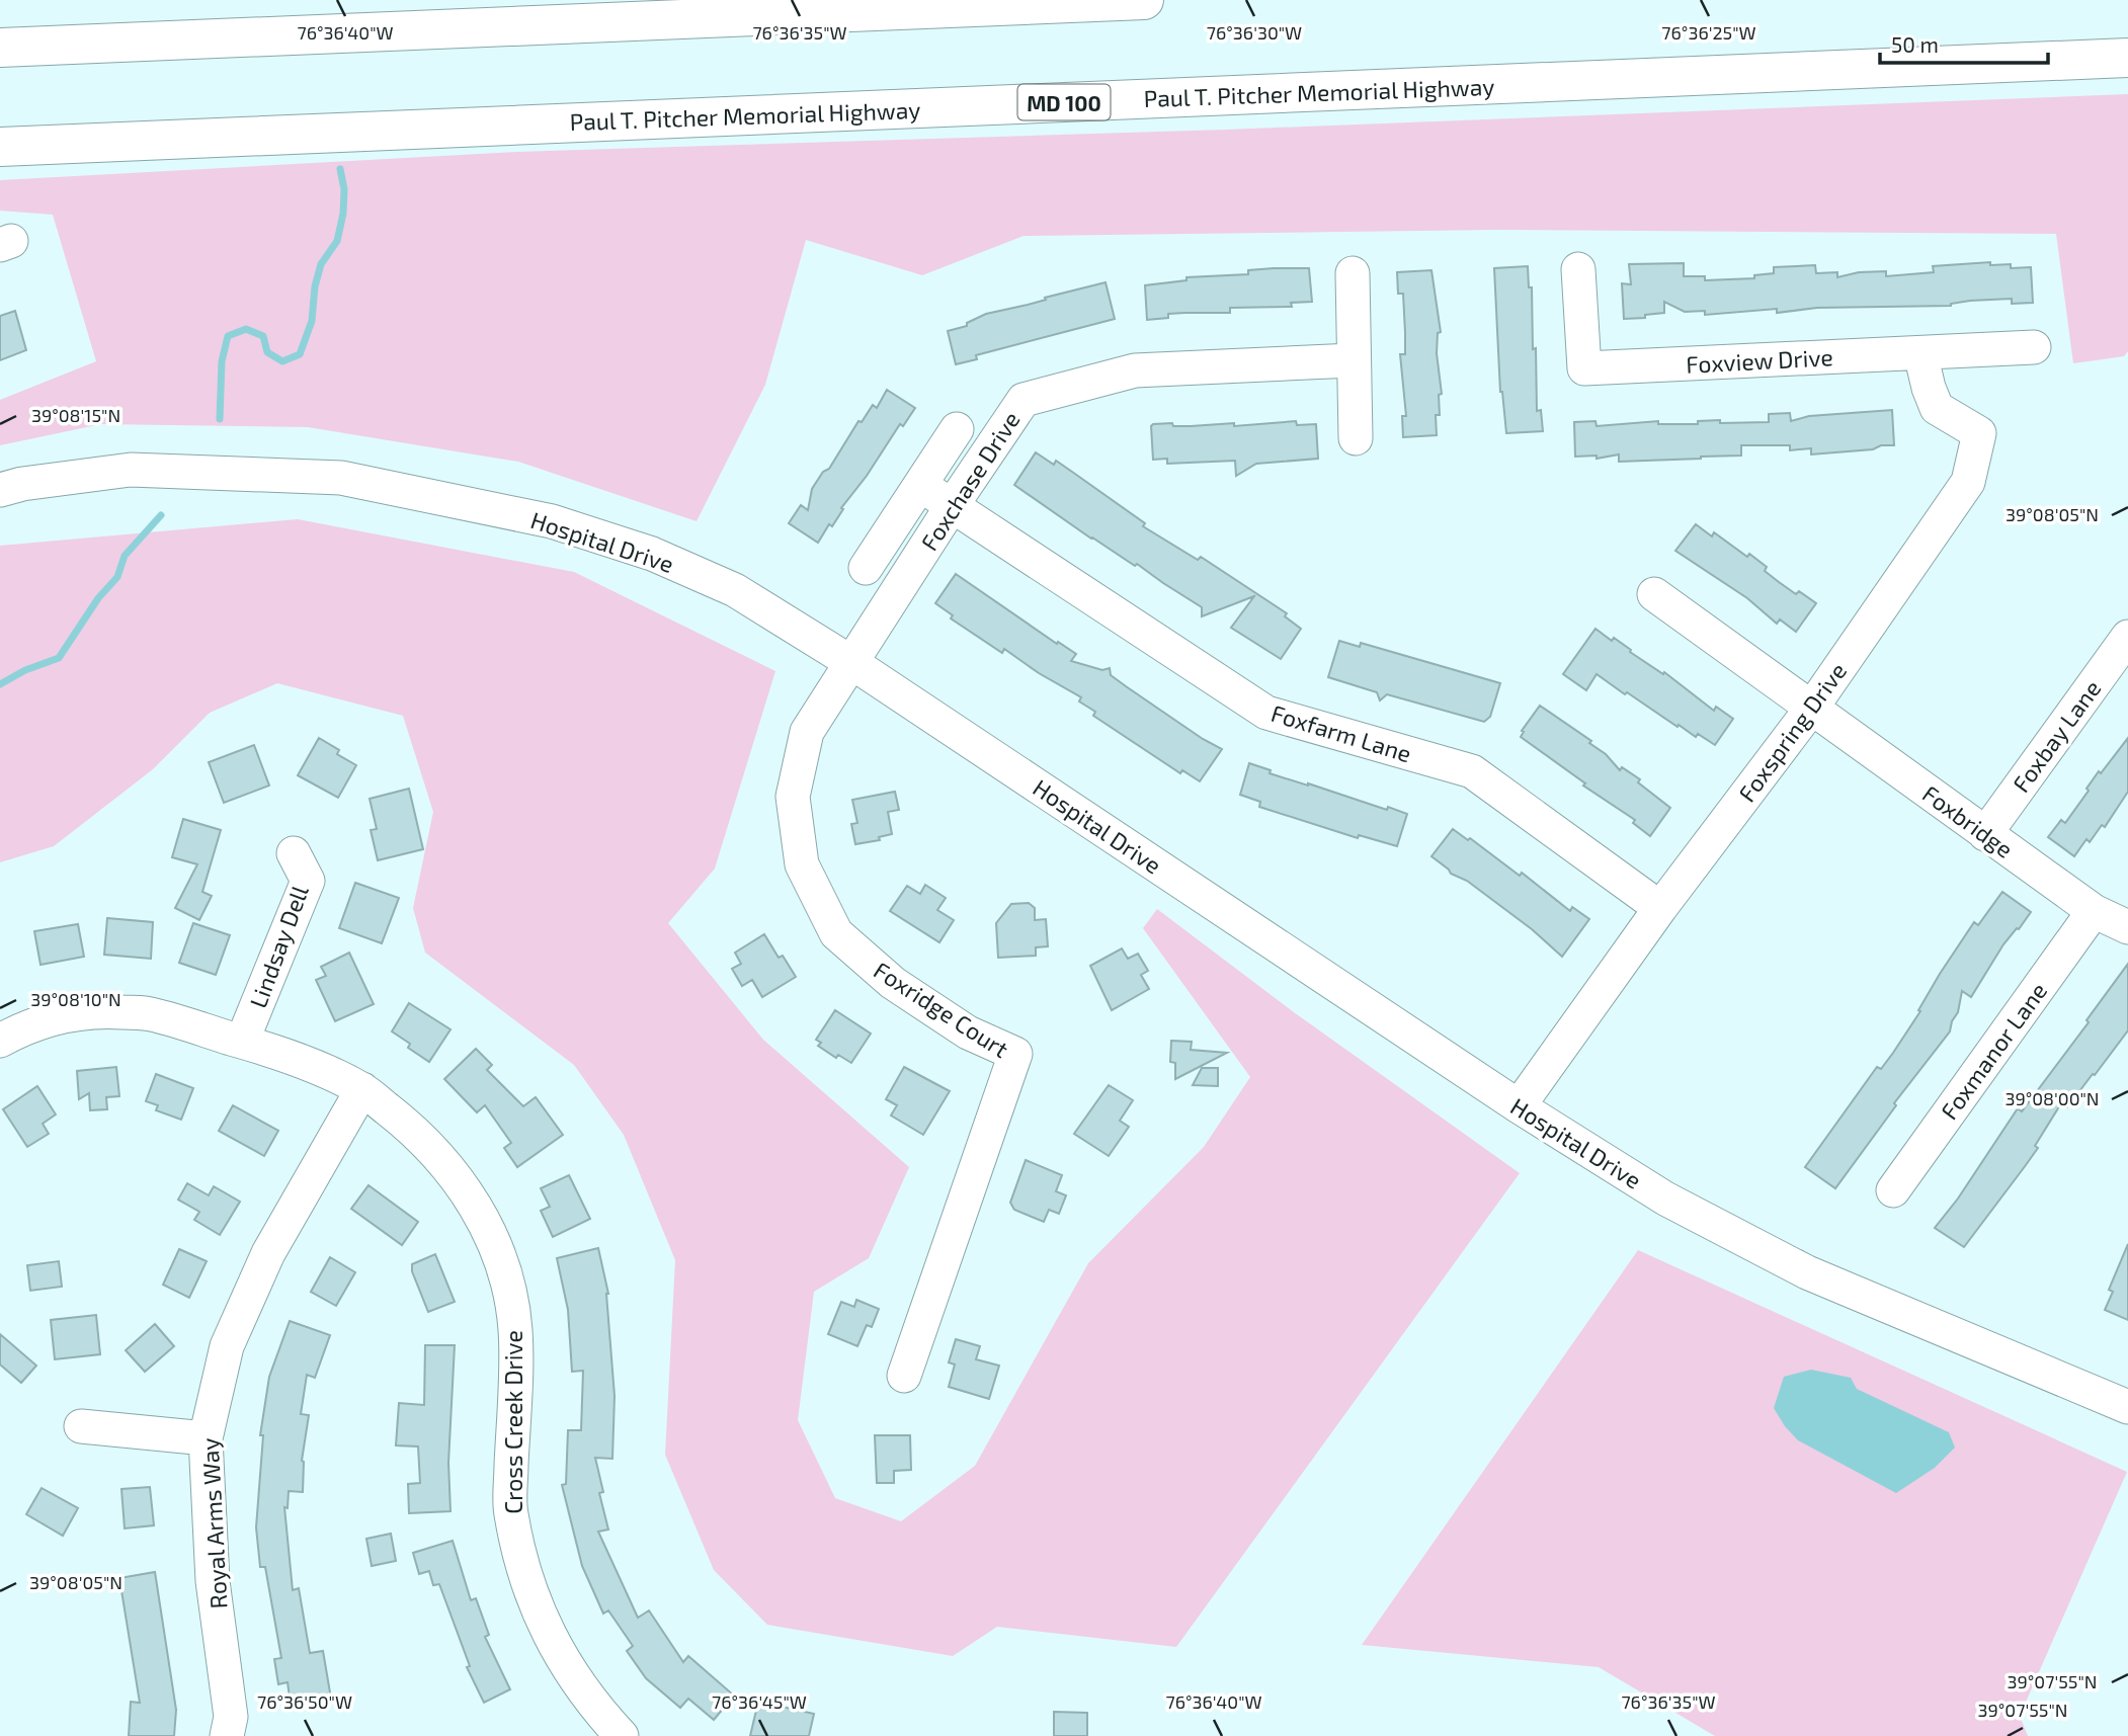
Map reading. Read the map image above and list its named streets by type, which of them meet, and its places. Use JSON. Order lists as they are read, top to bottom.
{
  "streets": {
    "highway": ["Paul T. Pitcher Memorial Highway", "MD 100"],
    "street": [
      "Foxview Drive",
      "Foxchase Drive",
      "Hospital Drive",
      "Foxspring Drive",
      "Foxfarm Lane",
      "Foxbay Lane",
      "Foxbridge",
      "Lindsay Dell",
      "Foxridge Court",
      "Foxmanor Lane",
      "Cross Creek Drive",
      "Royal Arms Way"
    ]
  },
  "crossings": [
    ["Foxview Drive", "Foxspring Drive"],
    ["Foxchase Drive", "Hospital Drive"],
    ["Foxchase Drive", "Foxfarm Lane"],
    ["Foxchase Drive", "Foxridge Court"],
    ["Hospital Drive", "Foxspring Drive"],
    ["Hospital Drive", "Foxridge Court"],
    ["Foxspring Drive", "Foxfarm Lane"],
    ["Foxspring Drive", "Foxbridge"],
    ["Foxbay Lane", "Foxbridge"],
    ["Foxbridge", "Foxmanor Lane"],
    ["Lindsay Dell", "Cross Creek Drive"],
    ["Cross Creek Drive", "Royal Arms Way"]
  ],
  "scale_bar": "50 m",
  "coordinates": [
    "76°36'40\"W",
    "76°36'35\"W",
    "76°36'30\"W",
    "76°36'25\"W",
    "39°08'15\"N",
    "39°08'05\"N",
    "39°08'10\"N",
    "39°08'00\"N",
    "39°07'55\"N",
    "76°36'50\"W",
    "76°36'45\"W"
  ]
}
